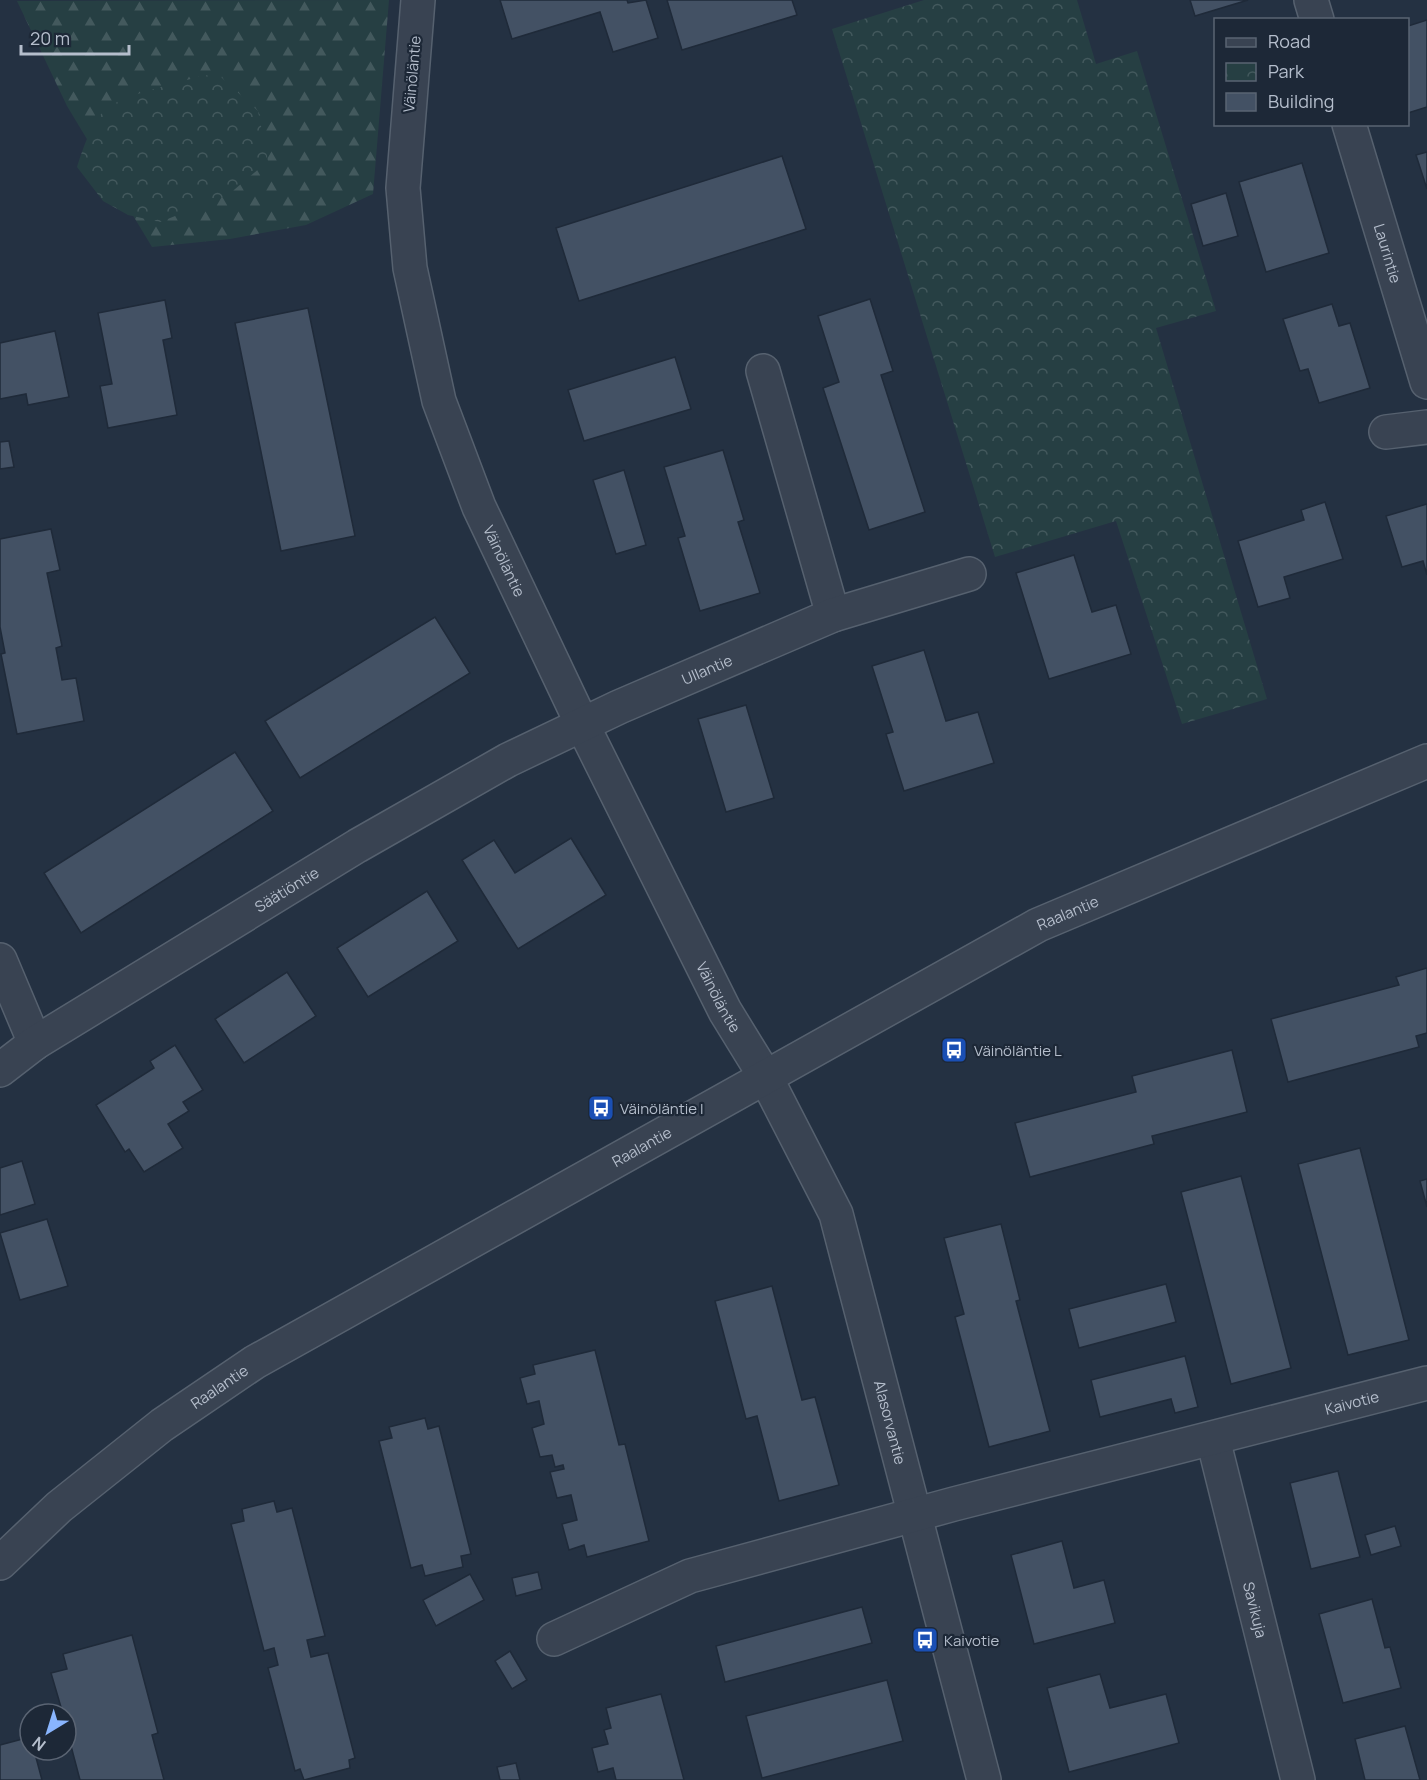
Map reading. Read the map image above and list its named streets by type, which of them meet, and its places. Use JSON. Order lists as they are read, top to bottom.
{
  "streets": {
    "street": [
      "Väinöläntie",
      "Laurintie",
      "Ullantie",
      "Säätiöntie",
      "Raalantie",
      "Kaivotie",
      "Alasorvantie",
      "Savikuja"
    ]
  },
  "crossings": [
    ["Väinöläntie", "Ullantie"],
    ["Väinöläntie", "Säätiöntie"],
    ["Väinöläntie", "Raalantie"],
    ["Väinöläntie", "Alasorvantie"],
    ["Ullantie", "Säätiöntie"],
    ["Raalantie", "Alasorvantie"],
    ["Kaivotie", "Alasorvantie"],
    ["Kaivotie", "Savikuja"]
  ],
  "places": {
    "bus stop": ["Väinöläntie L", "Väinöläntie I", "Kaivotie"]
  },
  "legend": ["Road", "Park", "Building"],
  "scale_bar": "20 m",
  "north": "bottom left"
}
